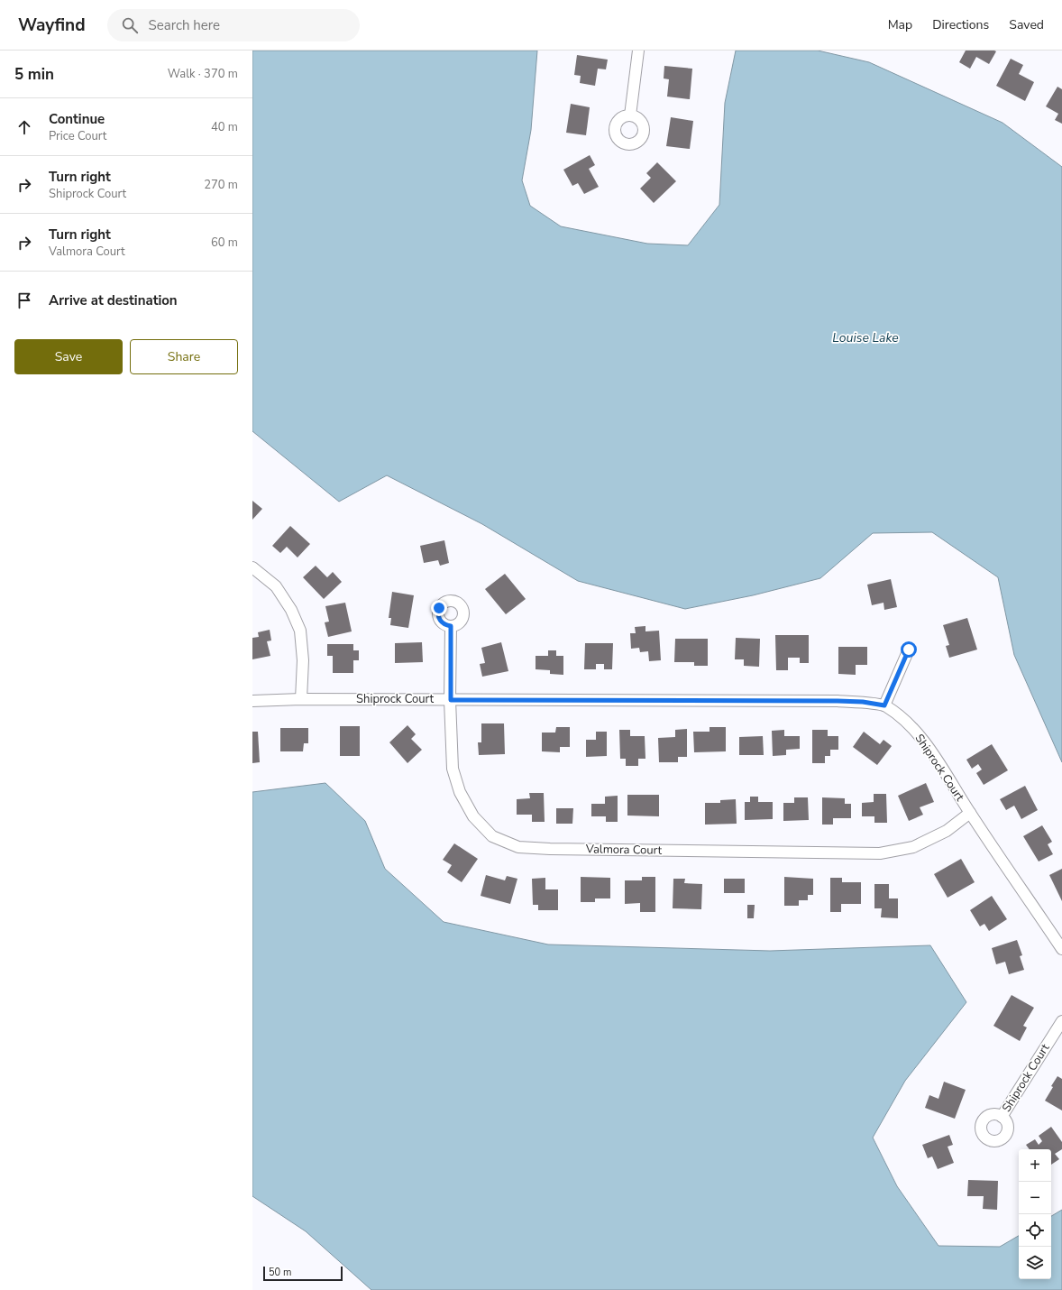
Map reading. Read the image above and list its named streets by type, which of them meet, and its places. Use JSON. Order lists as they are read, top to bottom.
{
  "streets": {
    "street": ["Shiprock Court", "Valmora Court"]
  },
  "crossings": [
    ["Shiprock Court", "Valmora Court"]
  ],
  "water": ["Louise Lake"],
  "scale_bar": "50 m",
  "page": {
    "header": "Wayfind",
    "search": "Search here",
    "nav": ["Map", "Directions", "Saved"],
    "heading": ["5 min", "Walk · 370 m"],
    "list": [
      ["Continue", "Price Court", "40 m"],
      ["Turn right", "Shiprock Court", "270 m"],
      ["Turn right", "Valmora Court", "60 m"],
      "Arrive at destination"
    ],
    "buttons": ["Save", "Share"],
    "map_buttons": ["+", "−"],
    "scale": "50 m"
  }
}
